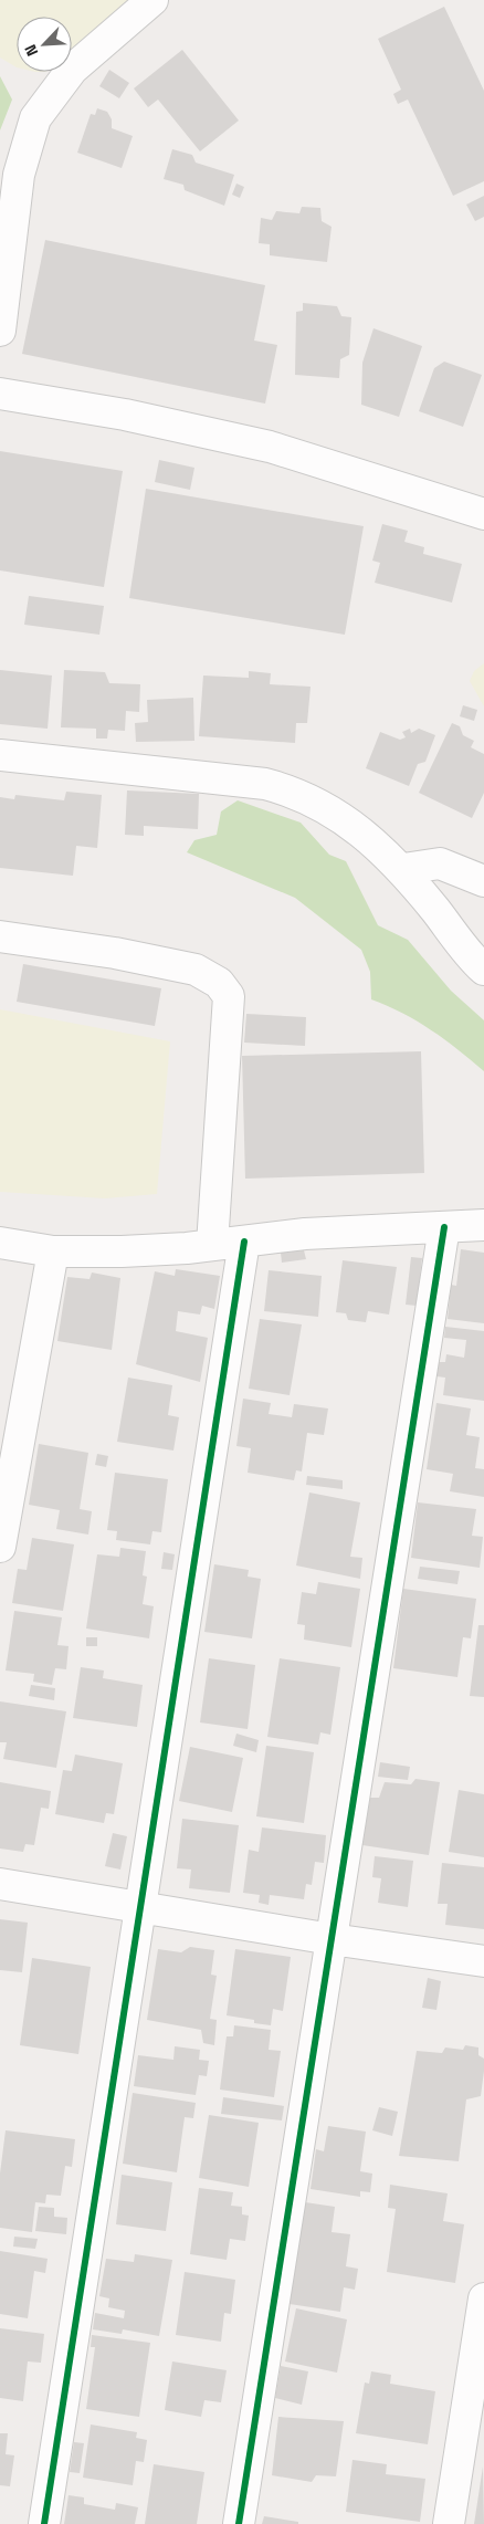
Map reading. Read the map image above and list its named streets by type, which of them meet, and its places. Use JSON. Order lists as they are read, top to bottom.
{
  "north": "bottom left"
}
